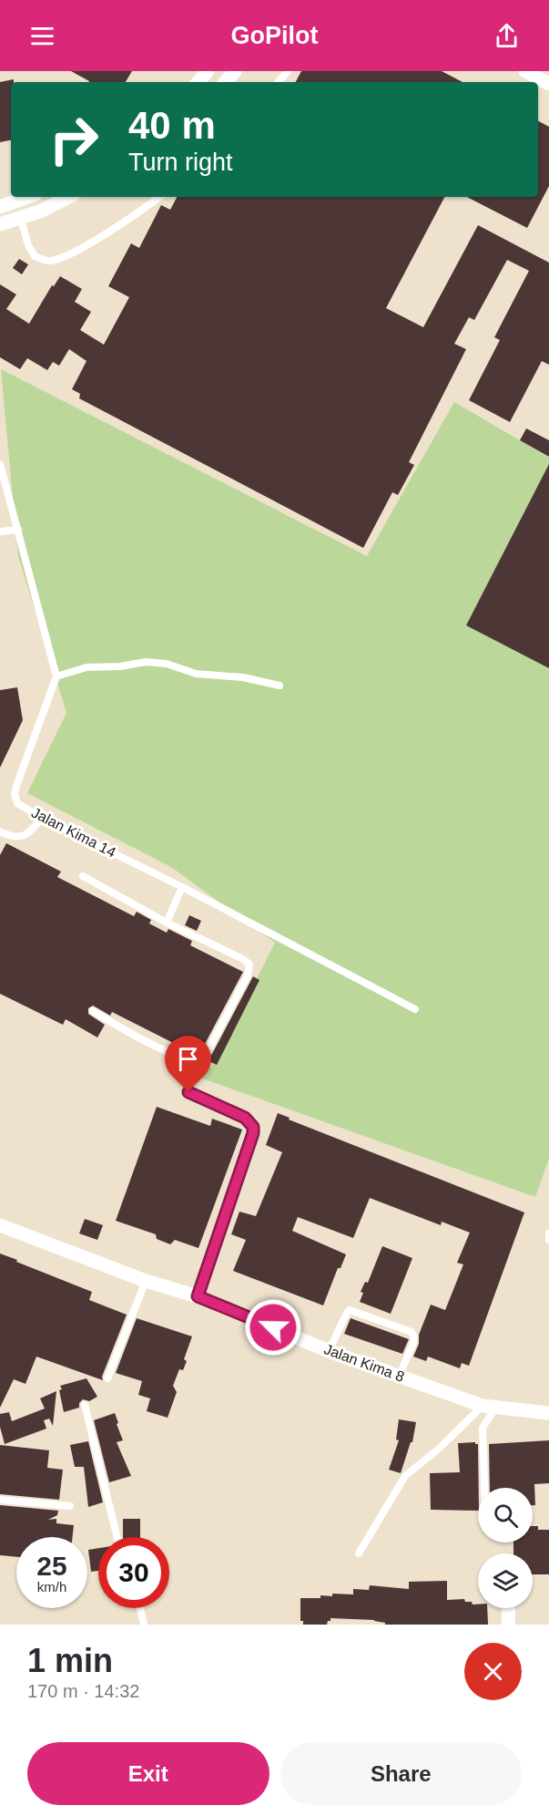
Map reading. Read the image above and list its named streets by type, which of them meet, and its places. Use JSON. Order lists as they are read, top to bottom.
{
  "streets": {
    "street": ["Jalan Kima 8"],
    "lane": ["Jalan Kima 14"]
  },
  "page": {
    "header": "GoPilot",
    "turn": ["40 m", "Turn right"],
    "speed": "25 km/h",
    "limit": "30",
    "heading": ["1 min", "170 m · 14:32"],
    "buttons": ["Exit", "Share"]
  }
}
